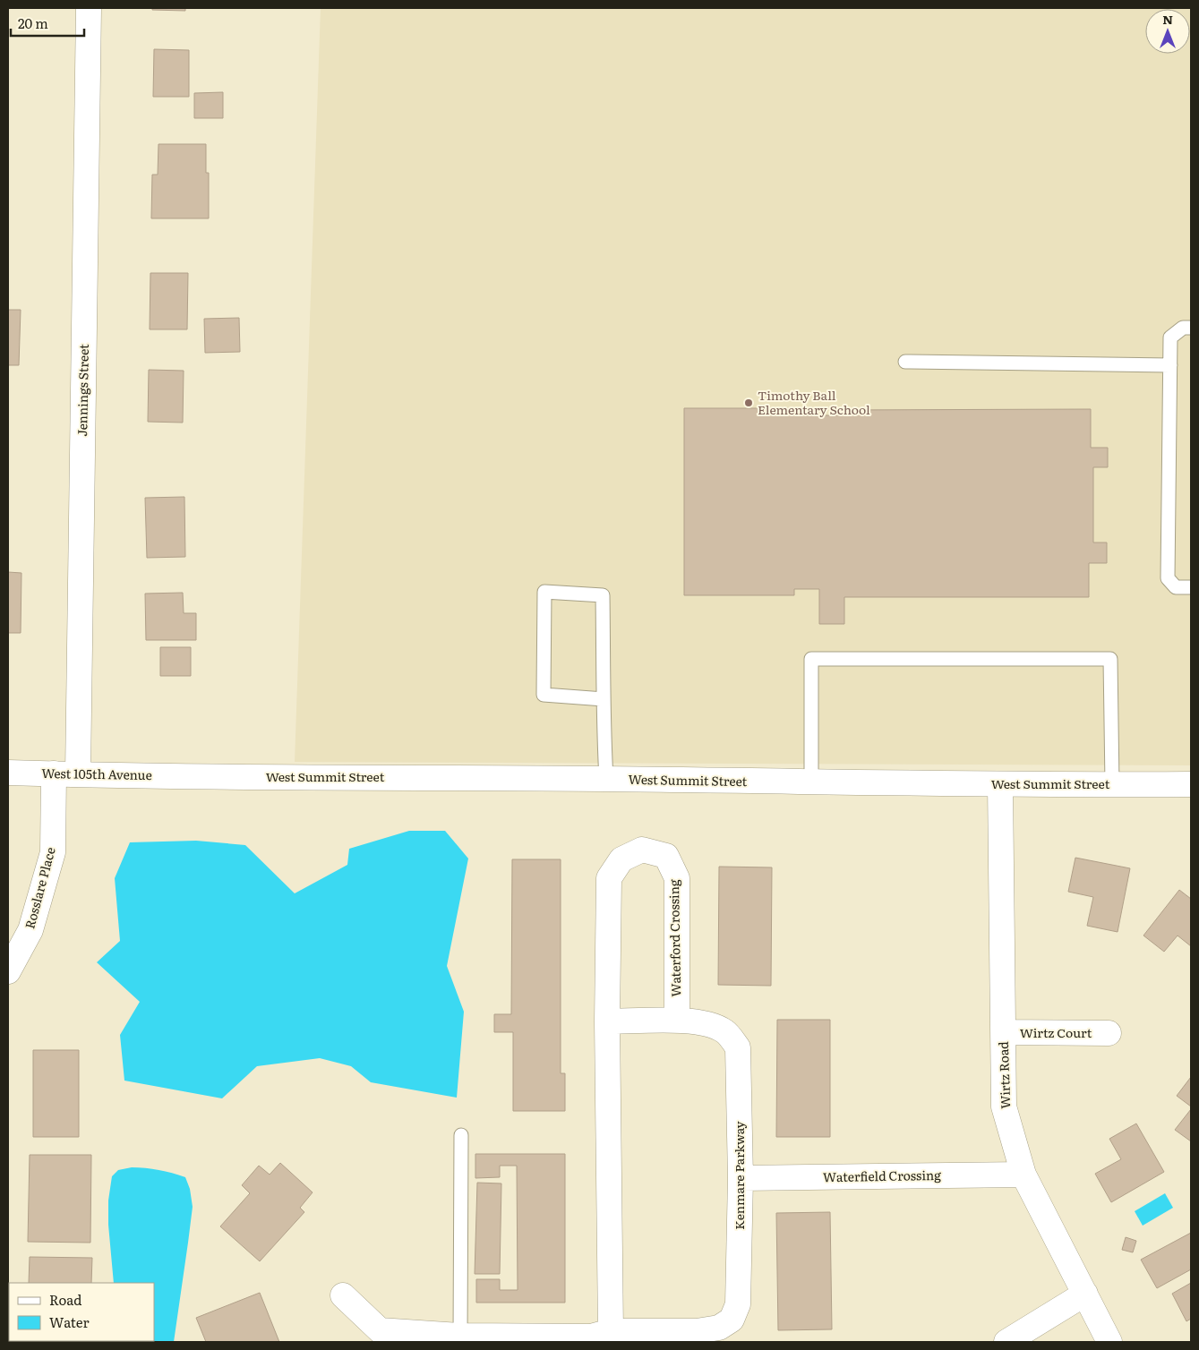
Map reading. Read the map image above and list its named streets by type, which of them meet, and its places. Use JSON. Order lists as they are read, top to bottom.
{
  "streets": {
    "street": [
      "Jennings Street",
      "West 105th Avenue",
      "West Summit Street",
      "Rosslare Place",
      "Waterford Crossing",
      "Wirtz Court",
      "Wirtz Road",
      "Kenmare Parkway",
      "Waterfield Crossing"
    ]
  },
  "crossings": [
    ["Jennings Street", "West 105th Avenue"],
    ["West 105th Avenue", "West Summit Street"],
    ["West 105th Avenue", "Rosslare Place"],
    ["West Summit Street", "Wirtz Road"],
    ["Waterford Crossing", "Kenmare Parkway"],
    ["Wirtz Court", "Wirtz Road"],
    ["Wirtz Road", "Waterfield Crossing"],
    ["Kenmare Parkway", "Waterfield Crossing"]
  ],
  "places": ["Timothy Ball Elementary School"],
  "legend": ["Road", "Water"],
  "scale_bar": "20 m",
  "north": "top"
}
